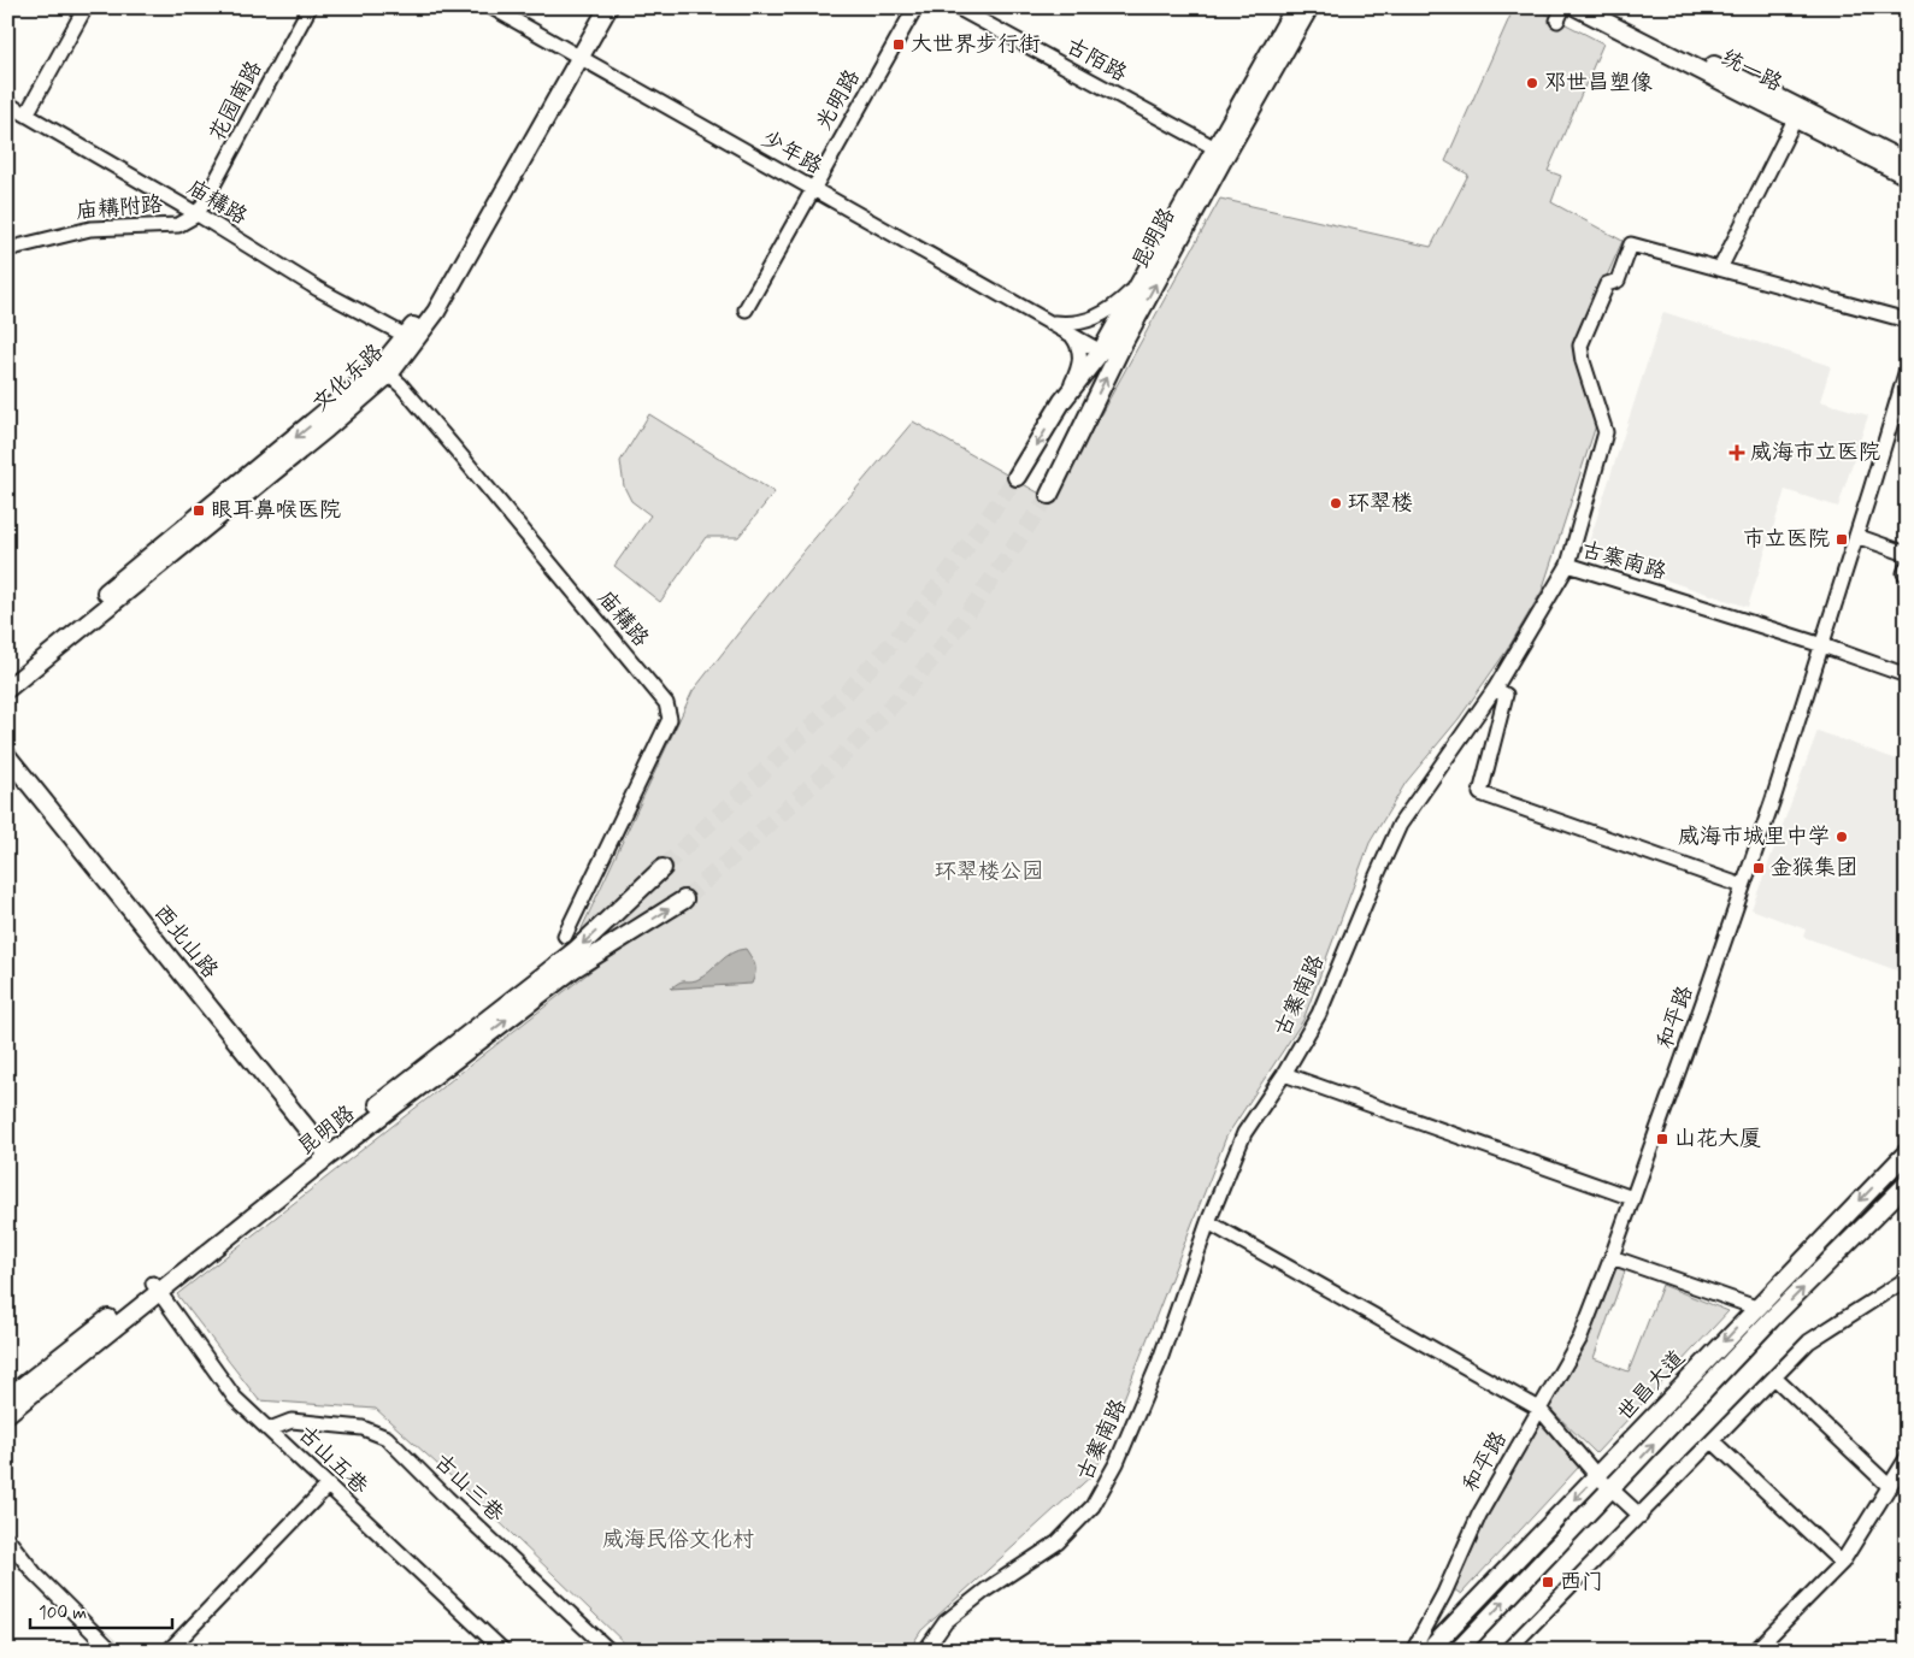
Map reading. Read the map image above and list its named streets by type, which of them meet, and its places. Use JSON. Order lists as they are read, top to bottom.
{
  "streets": {
    "main road": [
      "统一路",
      "昆明路",
      "文化东路",
      "西北山路",
      "世昌大道"
    ],
    "street": [
      "古陌路",
      "光明路",
      "花园南路",
      "少年路",
      "庙耩路",
      "庙耩附路",
      "古寨南路",
      "和平路",
      "古山五巷",
      "古山三巷"
    ]
  },
  "crossings": [
    ["古陌路", "昆明路"],
    ["光明路", "少年路"],
    ["花园南路", "庙耩路"],
    ["花园南路", "庙耩附路"],
    ["少年路", "昆明路"],
    ["少年路", "文化东路"],
    ["庙耩路", "庙耩附路"],
    ["庙耩路", "文化东路"],
    ["昆明路", "西北山路"],
    ["昆明路", "古山五巷"],
    ["古寨南路", "和平路"],
    ["古山五巷", "古山三巷"]
  ],
  "parks": ["环翠楼公园", "威海民俗文化村"],
  "places": {
    "transit": [
      "大世界步行街",
      "眼耳鼻喉医院",
      "市立医院",
      "金猴集团",
      "山花大厦",
      "西门"
    ],
    "other": ["邓世昌塑像", "环翠楼", "威海市城里中学"],
    "health": ["威海市立医院"]
  },
  "scale_bar": "100 m"
}
